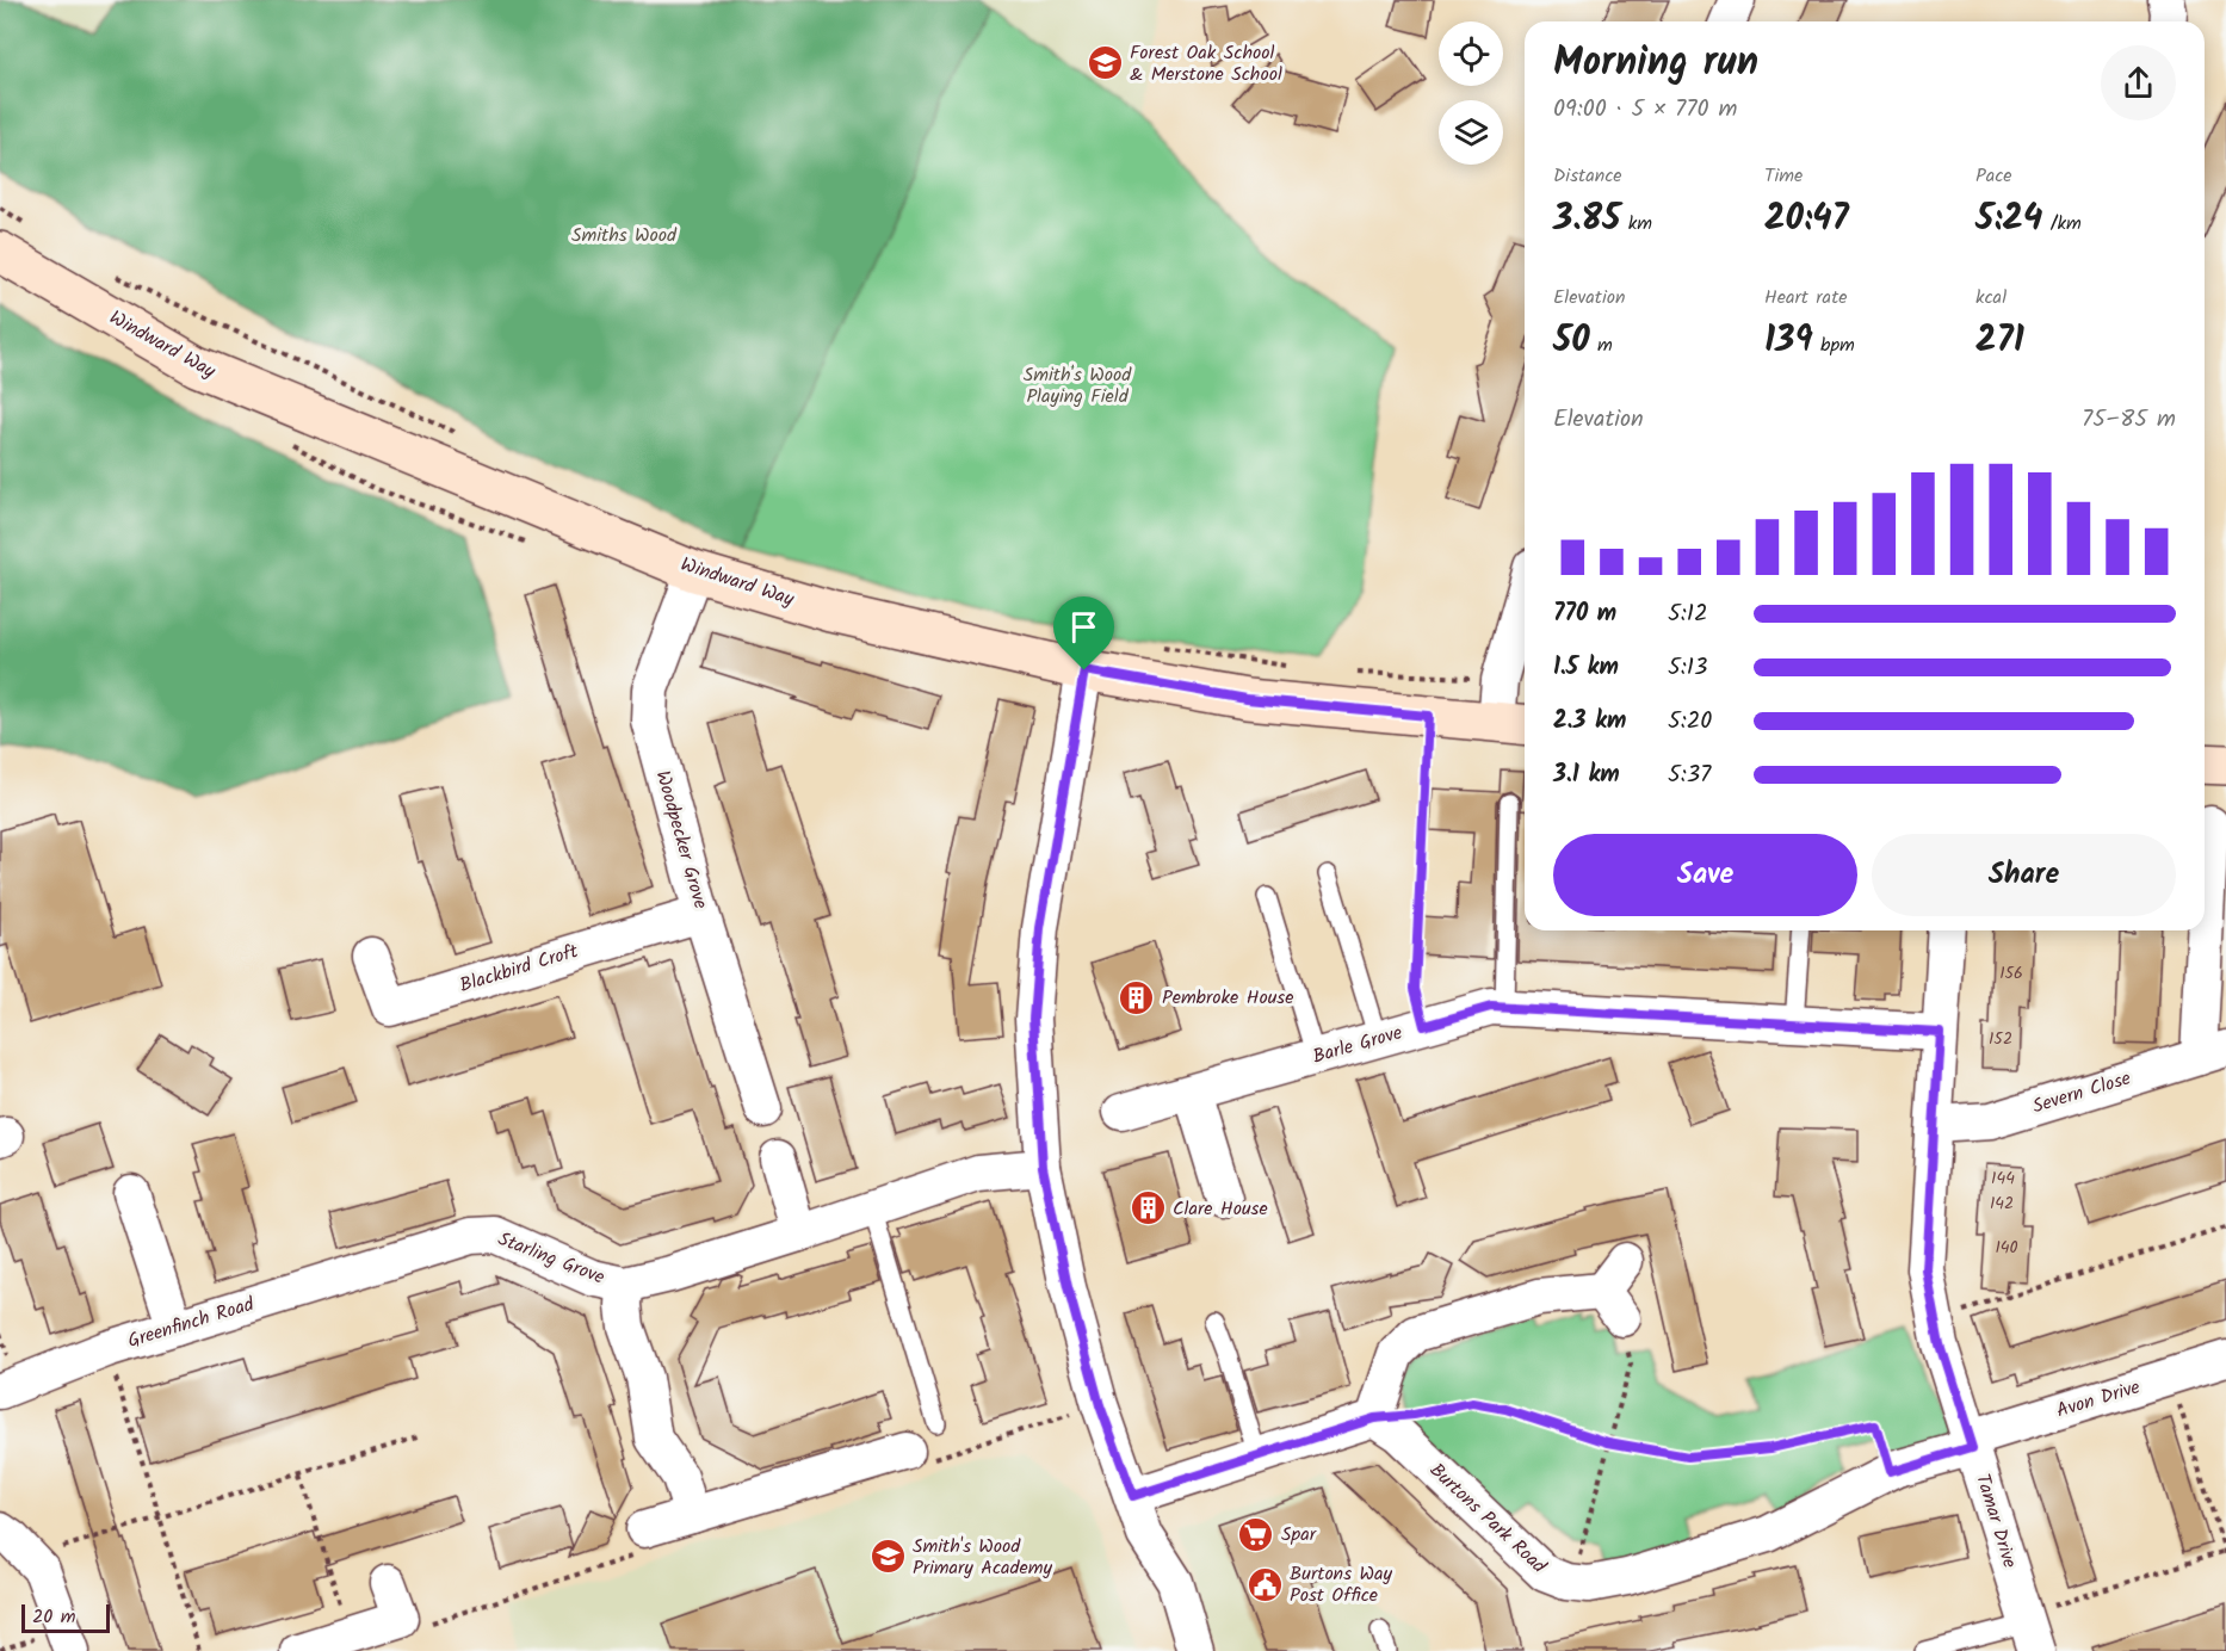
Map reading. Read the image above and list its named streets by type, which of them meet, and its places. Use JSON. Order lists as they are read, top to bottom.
{
  "streets": {
    "street": [
      "Windward Way",
      "Woodpecker Grove",
      "Blackbird Croft",
      "Barle Grove",
      "Severn Close",
      "Starling Grove",
      "Greenfinch Road",
      "Avon Drive",
      "Burtons Park Road",
      "Tamar Drive"
    ]
  },
  "crossings": [
    ["Windward Way", "Woodpecker Grove"],
    ["Woodpecker Grove", "Blackbird Croft"],
    ["Barle Grove", "Tamar Drive"],
    ["Severn Close", "Tamar Drive"],
    ["Starling Grove", "Greenfinch Road"],
    ["Avon Drive", "Burtons Park Road"],
    ["Avon Drive", "Tamar Drive"],
    ["Burtons Park Road", "Tamar Drive"]
  ],
  "parks": ["Smiths Wood", "Smith's Wood Playing Field"],
  "places": {
    "school or university": ["Forest Oak School & Merstone School", "Smith's Wood Primary Academy"],
    "building": ["Pembroke House", "Clare House"],
    "supermarket": ["Spar"],
    "public building": ["Burtons Way Post Office"]
  },
  "house_numbers": [
    "156",
    "152",
    "144",
    "142",
    "140"
  ],
  "scale_bar": "20 m",
  "page": {
    "heading": ["Morning run", "09:00 · 5 × 770 m"],
    "stats": [
      ["Distance", "3.85 km"],
      ["Time", "20:47"],
      ["Pace", "5:24 /km"],
      ["Elevation", "50 m"],
      ["Heart rate", "139 bpm"],
      ["kcal", "271"]
    ],
    "chart": ["Elevation", "75–85 m"],
    "list": [
      {
        "name": "770 m",
        "note": "5:12"
      },
      {
        "name": "1.5 km",
        "note": "5:13"
      },
      {
        "name": "2.3 km",
        "note": "5:20"
      },
      {
        "name": "3.1 km",
        "note": "5:37"
      }
    ],
    "buttons": ["Save", "Share"],
    "scale": "20 m"
  }
}
